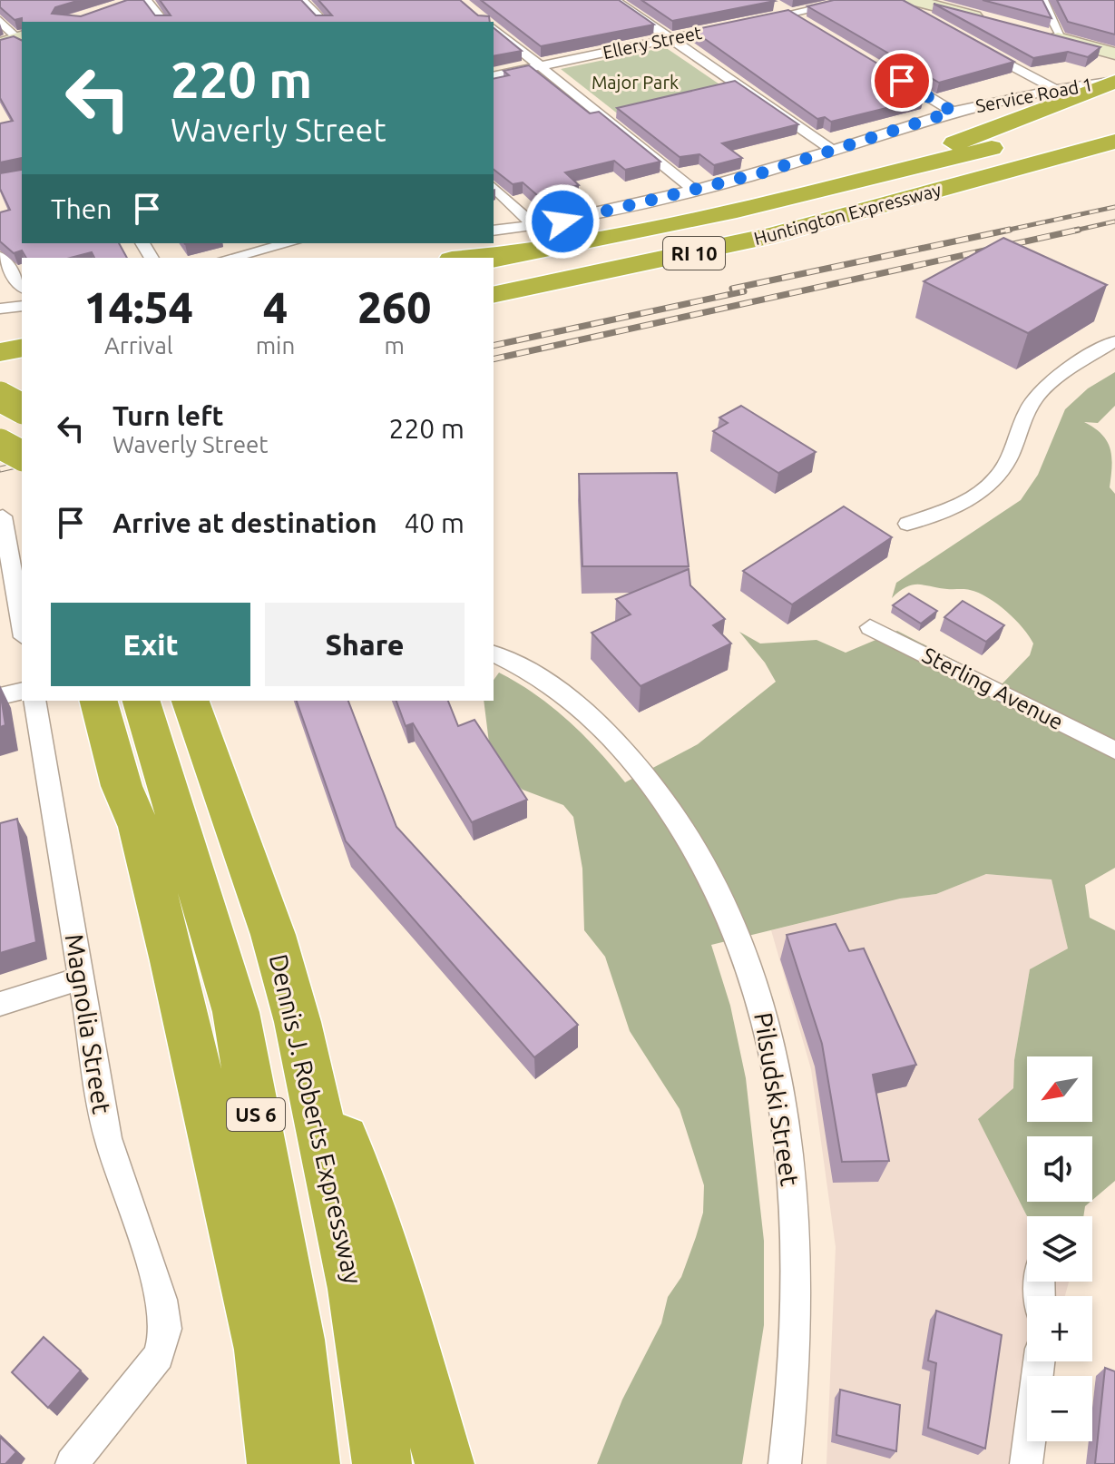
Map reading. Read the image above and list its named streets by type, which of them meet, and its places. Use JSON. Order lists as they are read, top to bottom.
{
  "streets": {
    "highway": [
      "Huntington Expressway",
      "RI 10",
      "US 6",
      "Dennis J. Roberts Expressway"
    ],
    "street": [
      "Ellery Street",
      "Service Road 1",
      "Sterling Avenue",
      "Magnolia Street",
      "Pilsudski Street"
    ]
  },
  "parks": ["Major Park"],
  "north": "bottom left",
  "page": {
    "turn": ["220 m", "Waverly Street"],
    "then": "Then",
    "eta": [
      "14:54",
      "Arrival",
      "4",
      "min",
      "260",
      "m"
    ],
    "list": [
      {
        "name": "Turn left",
        "note": "Waverly Street",
        "value": "220 m"
      },
      {
        "name": "Arrive at destination",
        "value": "40 m"
      }
    ],
    "buttons": ["Exit", "Share"],
    "map_buttons": ["+", "−"]
  }
}
